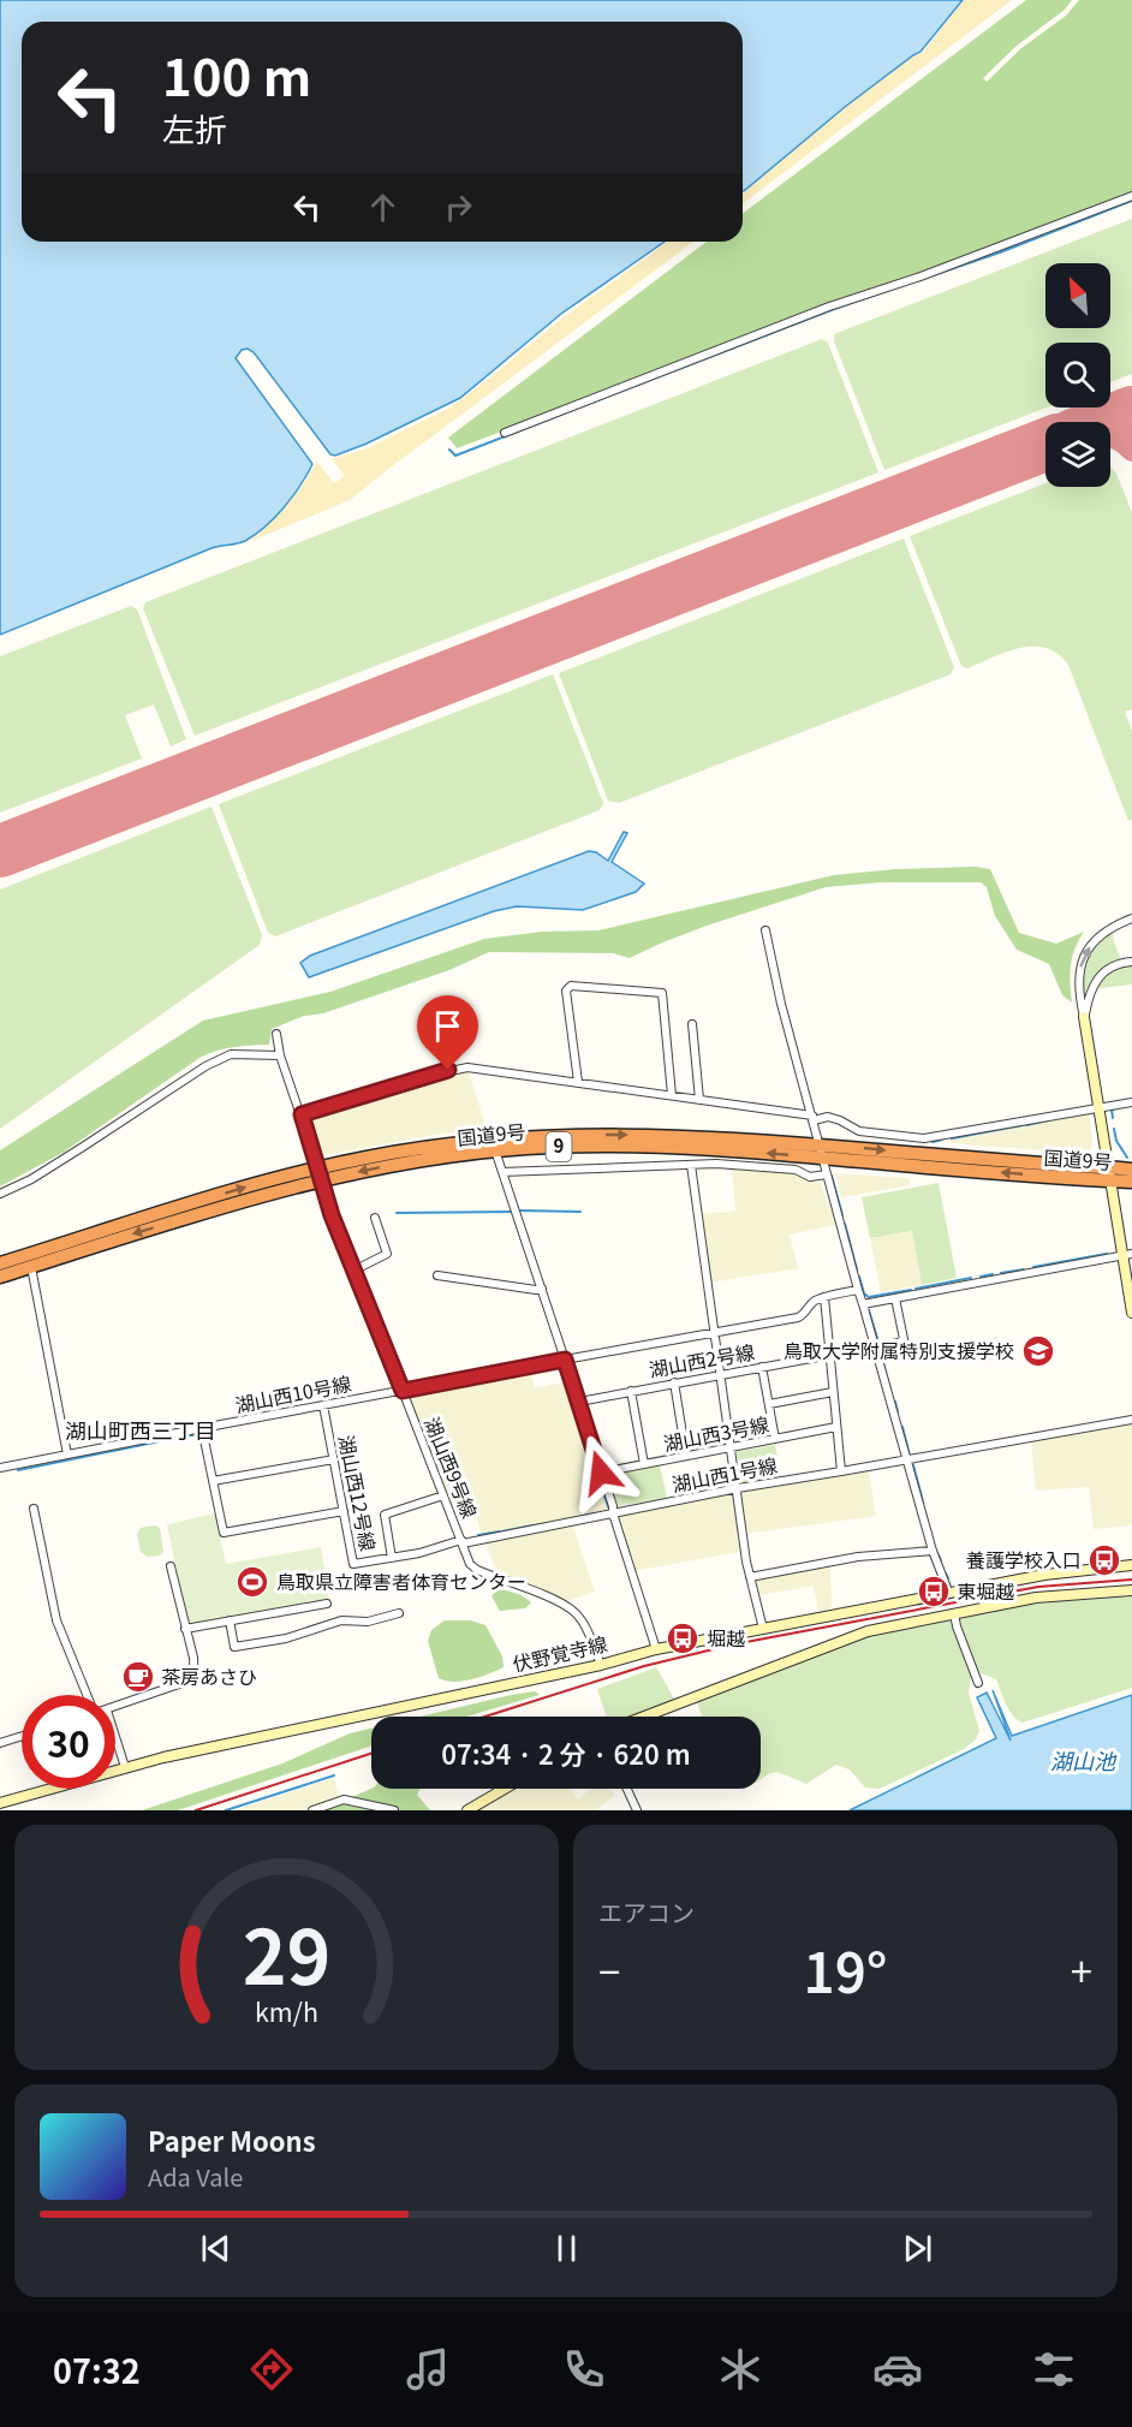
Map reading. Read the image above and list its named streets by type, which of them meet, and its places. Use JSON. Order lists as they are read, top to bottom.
{
  "streets": {
    "highway": ["国道9号", "9"],
    "main road": ["伏野覚寺線"],
    "street": [
      "湖山西2号線",
      "湖山西10号線",
      "湖山西3号線",
      "湖山西9号線",
      "湖山西1号線",
      "湖山西12号線"
    ]
  },
  "crossings": [
    ["国道9号", "湖山西9号線"],
    ["湖山西10号線", "湖山西9号線"],
    ["湖山西10号線", "湖山西12号線"],
    ["湖山西9号線", "湖山西1号線"],
    ["湖山西9号線", "湖山西12号線"],
    ["湖山西9号線", "伏野覚寺線"],
    ["湖山西1号線", "湖山西12号線"]
  ],
  "districts": ["湖山町西三丁目"],
  "water": ["湖山池"],
  "places": {
    "school or university": ["鳥取大学附属特別支援学校"],
    "bus stop": ["養護学校入口", "東堀越", "堀越"],
    "sports": ["鳥取県立障害者体育センター"],
    "cafe": ["茶房あさひ"]
  },
  "north": "top left",
  "page": {
    "turn": ["100 m", "左折"],
    "limit": "30",
    "trip": "07:34 · 2 分 · 620 m",
    "tile": "エアコン",
    "heat": ["−", "19°", "+"],
    "song": ["Paper Moons", "Ada Vale"],
    "tabs": "07:32",
    "gauge": ["29", "km/h"]
  }
}
